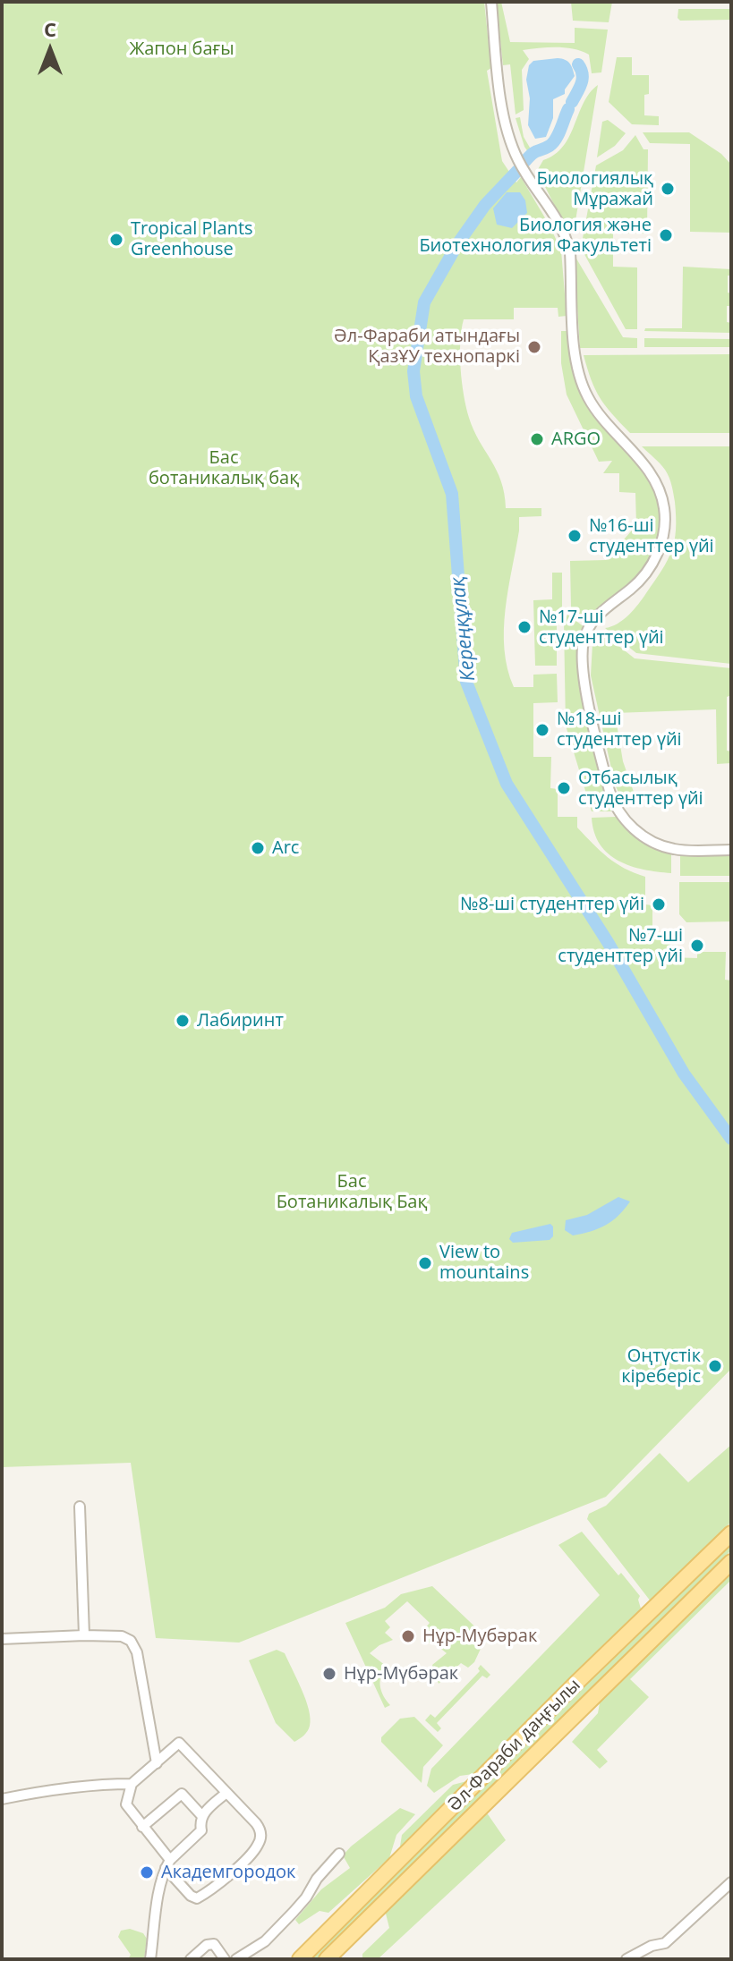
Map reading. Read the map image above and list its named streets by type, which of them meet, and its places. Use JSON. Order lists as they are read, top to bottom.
{
  "streets": {
    "main road": ["Әл-Фараби даңғылы"]
  },
  "water": ["Кереңқұлақ"],
  "parks": ["Жапон бағы", "Бас ботаникалық бақ", "Бас Ботаникалық Бақ"],
  "places": [
    "Биологиялық Мұражай",
    "Биология және Биотехнология Факультеті",
    "Tropical Plants Greenhouse",
    "Әл-Фараби атындағы ҚазҰУ технопаркі",
    "ARGO",
    "№16-ші студенттер үйі",
    "№17-ші студенттер үйі",
    "№18-ші студенттер үйі",
    "Отбасылық студенттер үйі",
    "Arc",
    "№8-ші студенттер үйі",
    "№7-ші студенттер үйі",
    "Лабиринт",
    "View to mountains",
    "Оңтүстік кіреберіс",
    "Нұр-Мубәрак",
    "Нұр-Мүбәрак",
    "Академгородок"
  ],
  "north": "top"
}
